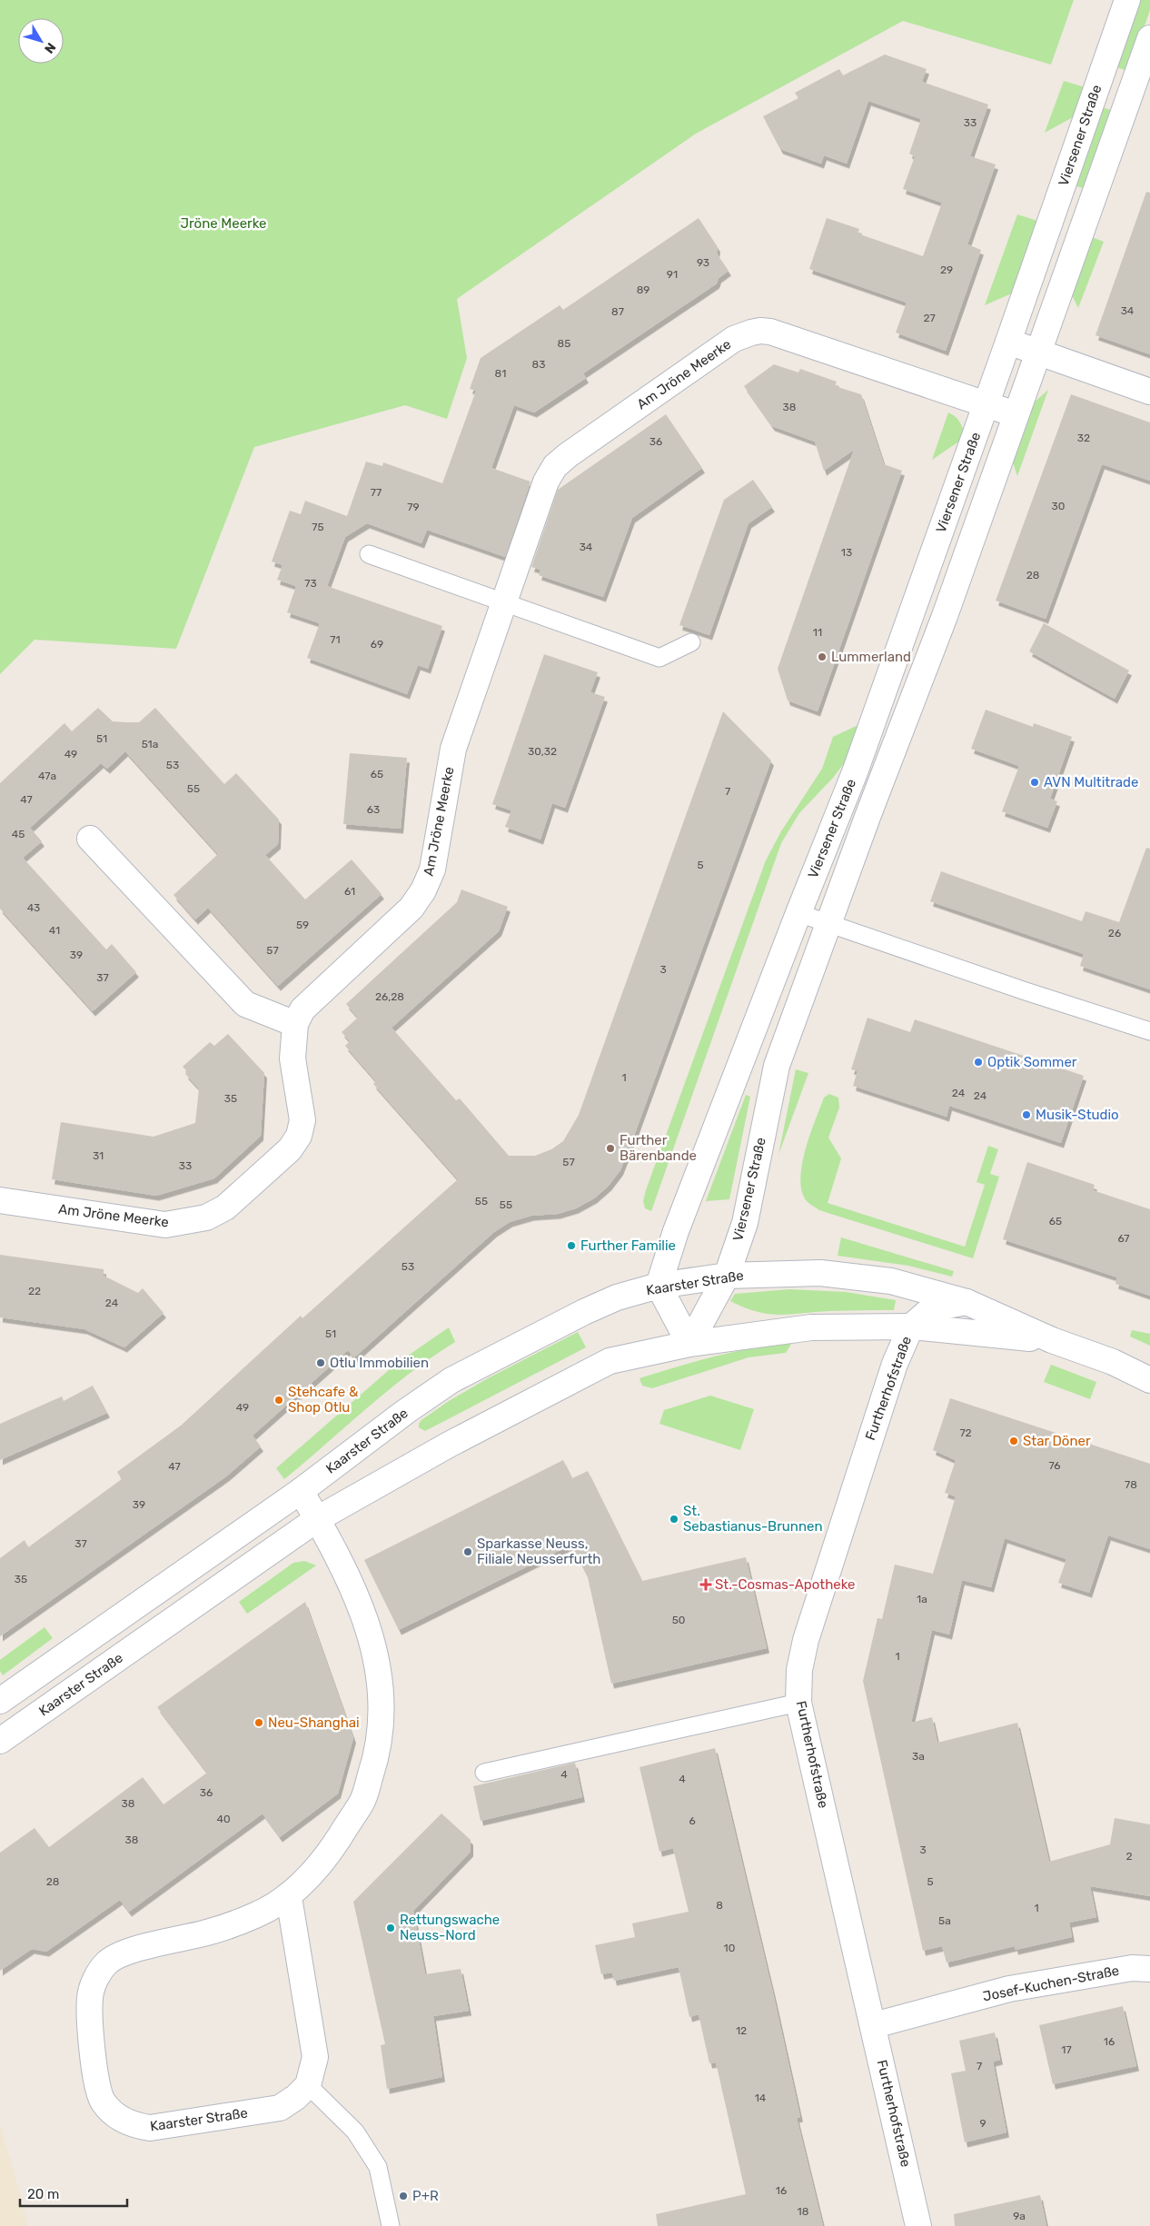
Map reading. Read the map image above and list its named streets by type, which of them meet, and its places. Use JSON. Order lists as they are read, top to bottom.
{
  "streets": {
    "main road": [
      "Viersener Straße",
      "Am Jröne Meerke",
      "Kaarster Straße",
      "Furtherhofstraße",
      "Josef-Kuchen-Straße"
    ]
  },
  "crossings": [
    ["Viersener Straße", "Am Jröne Meerke"],
    ["Viersener Straße", "Kaarster Straße"],
    ["Kaarster Straße", "Furtherhofstraße"],
    ["Furtherhofstraße", "Josef-Kuchen-Straße"]
  ],
  "parks": ["Jröne Meerke"],
  "places": {
    "other": [
      "Lummerland",
      "AVN Multitrade",
      "Optik Sommer",
      "Musik-Studio",
      "Further Bärenbande",
      "Further Familie",
      "Otlu Immobilien",
      "Stehcafe & Shop Otlu",
      "Star Döner",
      "St. Sebastianus-Brunnen",
      "Sparkasse Neuss, Filiale Neusserfurth",
      "Neu-Shanghai",
      "Rettungswache Neuss-Nord",
      "P+R"
    ],
    "health": ["St.-Cosmas-Apotheke"]
  },
  "house_numbers": [
    "33",
    "93",
    "29",
    "91",
    "89",
    "34",
    "87",
    "27",
    "85",
    "83",
    "81",
    "38",
    "32",
    "36",
    "77",
    "30",
    "79",
    "75",
    "34",
    "13",
    "28",
    "73",
    "11",
    "71",
    "69",
    "51",
    "51a",
    "30,32",
    "49",
    "53",
    "65",
    "47a",
    "55",
    "7",
    "47",
    "63",
    "45",
    "5",
    "61",
    "43",
    "59",
    "41",
    "26",
    "57",
    "39",
    "3",
    "37",
    "26,28",
    "1",
    "24",
    "24",
    "35",
    "31",
    "57",
    "33",
    "55",
    "55",
    "65",
    "67",
    "53",
    "22",
    "24",
    "51",
    "49",
    "72",
    "76",
    "47",
    "78",
    "39",
    "37",
    "35",
    "1a",
    "50",
    "1",
    "3a",
    "4",
    "4",
    "36",
    "38",
    "40",
    "6",
    "38",
    "3",
    "2",
    "28",
    "5",
    "8",
    "1",
    "5a",
    "10",
    "12",
    "16",
    "17",
    "7",
    "14",
    "9",
    "16",
    "18",
    "9a"
  ],
  "scale_bar": "20 m",
  "north": "bottom right"
}
